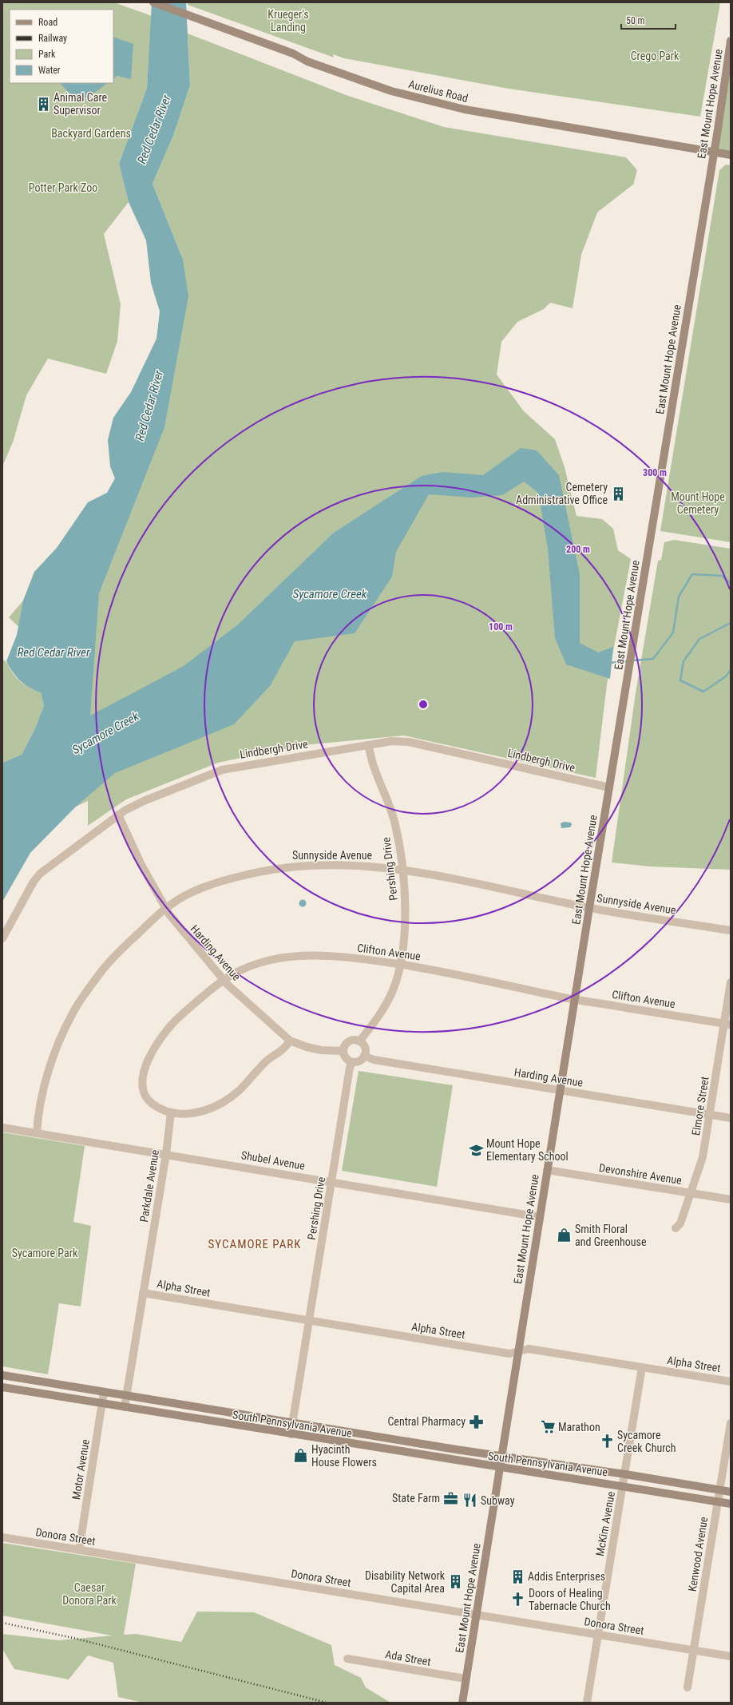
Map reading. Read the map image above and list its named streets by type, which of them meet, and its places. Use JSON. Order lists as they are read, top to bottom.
{
  "streets": {
    "street": [
      "Aurelius Road",
      "East Mount Hope Avenue",
      "Lindbergh Drive",
      "Sunnyside Avenue",
      "Pershing Drive",
      "Clifton Avenue",
      "Harding Avenue",
      "Elmore Street",
      "Shubel Avenue",
      "Devonshire Avenue",
      "Parkdale Avenue",
      "Alpha Street",
      "South Pennsylvania Avenue",
      "Motor Avenue",
      "McKim Avenue",
      "Donora Street",
      "Kenwood Avenue",
      "Ada Street"
    ]
  },
  "crossings": [
    ["Aurelius Road", "East Mount Hope Avenue"],
    ["East Mount Hope Avenue", "Lindbergh Drive"],
    ["East Mount Hope Avenue", "Sunnyside Avenue"],
    ["East Mount Hope Avenue", "Clifton Avenue"],
    ["East Mount Hope Avenue", "Harding Avenue"],
    ["East Mount Hope Avenue", "Shubel Avenue"],
    ["East Mount Hope Avenue", "Devonshire Avenue"],
    ["East Mount Hope Avenue", "Alpha Street"],
    ["East Mount Hope Avenue", "South Pennsylvania Avenue"],
    ["East Mount Hope Avenue", "Donora Street"],
    ["East Mount Hope Avenue", "Ada Street"],
    ["Lindbergh Drive", "Pershing Drive"],
    ["Lindbergh Drive", "Harding Avenue"],
    ["Sunnyside Avenue", "Pershing Drive"],
    ["Sunnyside Avenue", "Harding Avenue"],
    ["Sunnyside Avenue", "Shubel Avenue"],
    ["Pershing Drive", "Clifton Avenue"],
    ["Pershing Drive", "Harding Avenue"],
    ["Pershing Drive", "Shubel Avenue"],
    ["Pershing Drive", "Alpha Street"],
    ["Pershing Drive", "South Pennsylvania Avenue"],
    ["Clifton Avenue", "Harding Avenue"],
    ["Clifton Avenue", "Elmore Street"],
    ["Clifton Avenue", "Parkdale Avenue"],
    ["Harding Avenue", "Elmore Street"],
    ["Elmore Street", "Devonshire Avenue"],
    ["Shubel Avenue", "Parkdale Avenue"],
    ["Parkdale Avenue", "Alpha Street"],
    ["Parkdale Avenue", "South Pennsylvania Avenue"],
    ["Alpha Street", "McKim Avenue"],
    ["South Pennsylvania Avenue", "Motor Avenue"],
    ["South Pennsylvania Avenue", "McKim Avenue"],
    ["South Pennsylvania Avenue", "Kenwood Avenue"],
    ["Motor Avenue", "Donora Street"],
    ["McKim Avenue", "Donora Street"],
    ["Donora Street", "Kenwood Avenue"]
  ],
  "districts": ["SYCAMORE PARK"],
  "water": ["Red Cedar River", "Sycamore Creek"],
  "parks": [
    "Krueger's Landing",
    "Crego Park",
    "Backyard Gardens",
    "Potter Park Zoo",
    "Mount Hope Cemetery",
    "Sycamore Park",
    "Caesar Donora Park"
  ],
  "places": {
    "building": [
      "Animal Care Supervisor",
      "Cemetery Administrative Office",
      "Addis Enterprises",
      "Disability Network Capital Area"
    ],
    "school or university": ["Mount Hope Elementary School"],
    "shop": ["Smith Floral and Greenhouse", "Hyacinth House Flowers"],
    "pharmacy": ["Central Pharmacy"],
    "supermarket": ["Marathon"],
    "church": ["Sycamore Creek Church", "Doors of Healing Tabernacle Church"],
    "office": ["State Farm"],
    "restaurant": ["Subway"]
  },
  "legend": [
    "Road",
    "Railway",
    "Park",
    "Water"
  ],
  "scale_bar": "50 m",
  "rings": ["300 m", "200 m", "100 m"]
}
